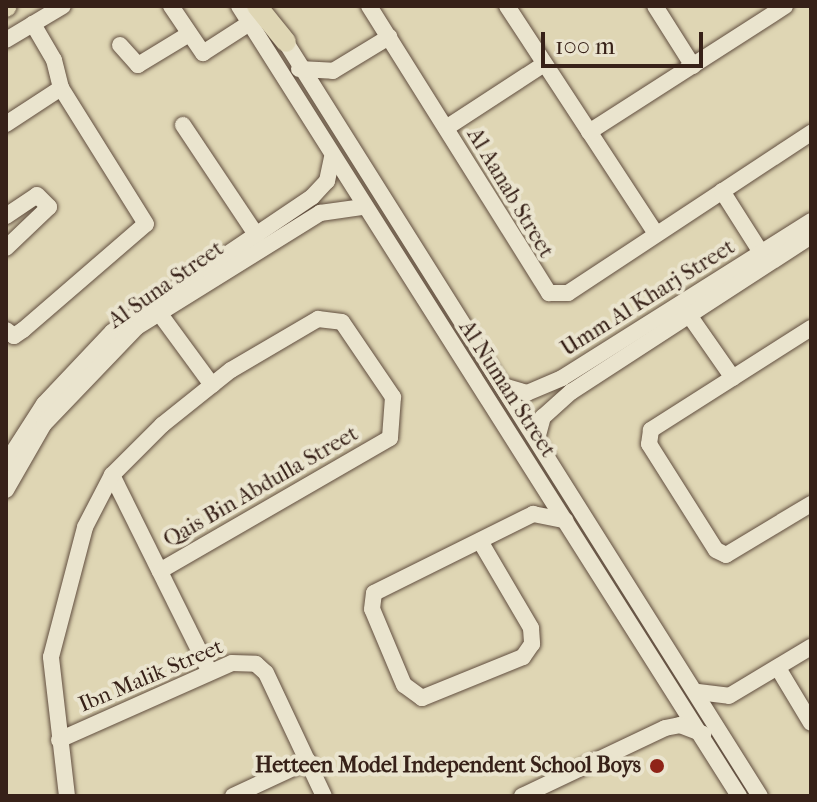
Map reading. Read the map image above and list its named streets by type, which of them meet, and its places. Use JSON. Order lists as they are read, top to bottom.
{
  "streets": {
    "street": [
      "Al Aanab Street",
      "Al Suna Street",
      "Umm Al Kharj Street",
      "Al Numan Street",
      "Qais Bin Abdulla Street",
      "Ibn Malik Street"
    ]
  },
  "crossings": [
    ["Al Suna Street", "Al Numan Street"],
    ["Umm Al Kharj Street", "Al Numan Street"],
    ["Qais Bin Abdulla Street", "Ibn Malik Street"]
  ],
  "places": ["Hetteen Model Independent School Boys"],
  "scale_bar": "100 m"
}
